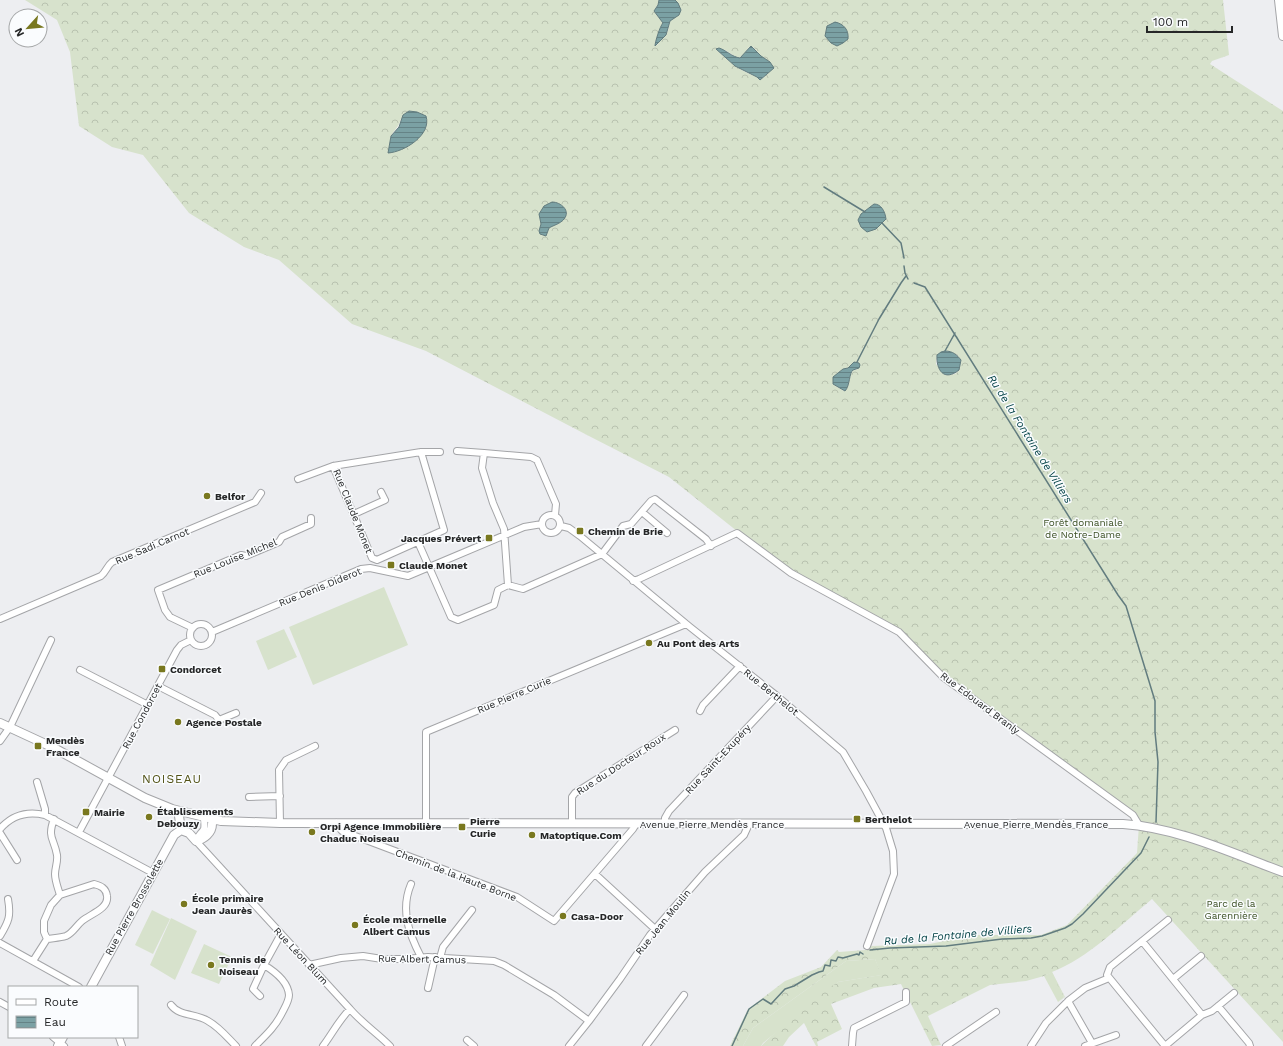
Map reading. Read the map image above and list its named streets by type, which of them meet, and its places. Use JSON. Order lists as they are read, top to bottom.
{
  "streets": {
    "main road": ["Avenue Pierre Mendès France", "Rue Pierre Brossolette", "Rue Léon Blum"],
    "street": [
      "Rue Claude Monet",
      "Rue Sadi Carnot",
      "Rue Louise Michel",
      "Rue Denis Diderot",
      "Rue Berthelot",
      "Rue Pierre Curie",
      "Rue Edouard Branly",
      "Rue Condorcet",
      "Rue Saint-Exupéry",
      "Rue du Docteur Roux",
      "Chemin de la Haute Borne",
      "Rue Jean Moulin",
      "Rue Albert Camus"
    ]
  },
  "crossings": [
    ["Rue Louise Michel", "Rue Denis Diderot"],
    ["Rue Louise Michel", "Rue Condorcet"],
    ["Rue Denis Diderot", "Rue Condorcet"],
    ["Rue Berthelot", "Rue Pierre Curie"],
    ["Rue Berthelot", "Rue Saint-Exupéry"],
    ["Rue Berthelot", "Avenue Pierre Mendès France"],
    ["Rue Pierre Curie", "Avenue Pierre Mendès France"],
    ["Rue Edouard Branly", "Avenue Pierre Mendès France"],
    ["Rue Condorcet", "Avenue Pierre Mendès France"],
    ["Rue Saint-Exupéry", "Avenue Pierre Mendès France"],
    ["Rue du Docteur Roux", "Avenue Pierre Mendès France"],
    ["Avenue Pierre Mendès France", "Chemin de la Haute Borne"],
    ["Avenue Pierre Mendès France", "Rue Jean Moulin"],
    ["Rue Pierre Brossolette", "Rue Léon Blum"],
    ["Rue Jean Moulin", "Rue Albert Camus"],
    ["Rue Léon Blum", "Rue Albert Camus"]
  ],
  "districts": ["NOISEAU"],
  "water": ["Ru de la Fontaine de Villiers"],
  "parks": ["Forêt domaniale de Notre-Dame", "Parc de la Garennière"],
  "places": {
    "other": [
      "Belfor",
      "Au Pont des Arts",
      "Agence Postale",
      "Établissements Debouzy",
      "Orpi Agence Immobilière Chaduc Noiseau",
      "Matoptique.Com",
      "École primaire Jean Jaurès",
      "Casa-Door",
      "École maternelle Albert Camus",
      "Tennis de Noiseau"
    ],
    "transit": [
      "Chemin de Brie",
      "Jacques Prévert",
      "Claude Monet",
      "Condorcet",
      "Mendès France",
      "Mairie",
      "Berthelot",
      "Pierre Curie"
    ]
  },
  "legend": ["Route", "Eau"],
  "scale_bar": "100 m",
  "north": "bottom left"
}
